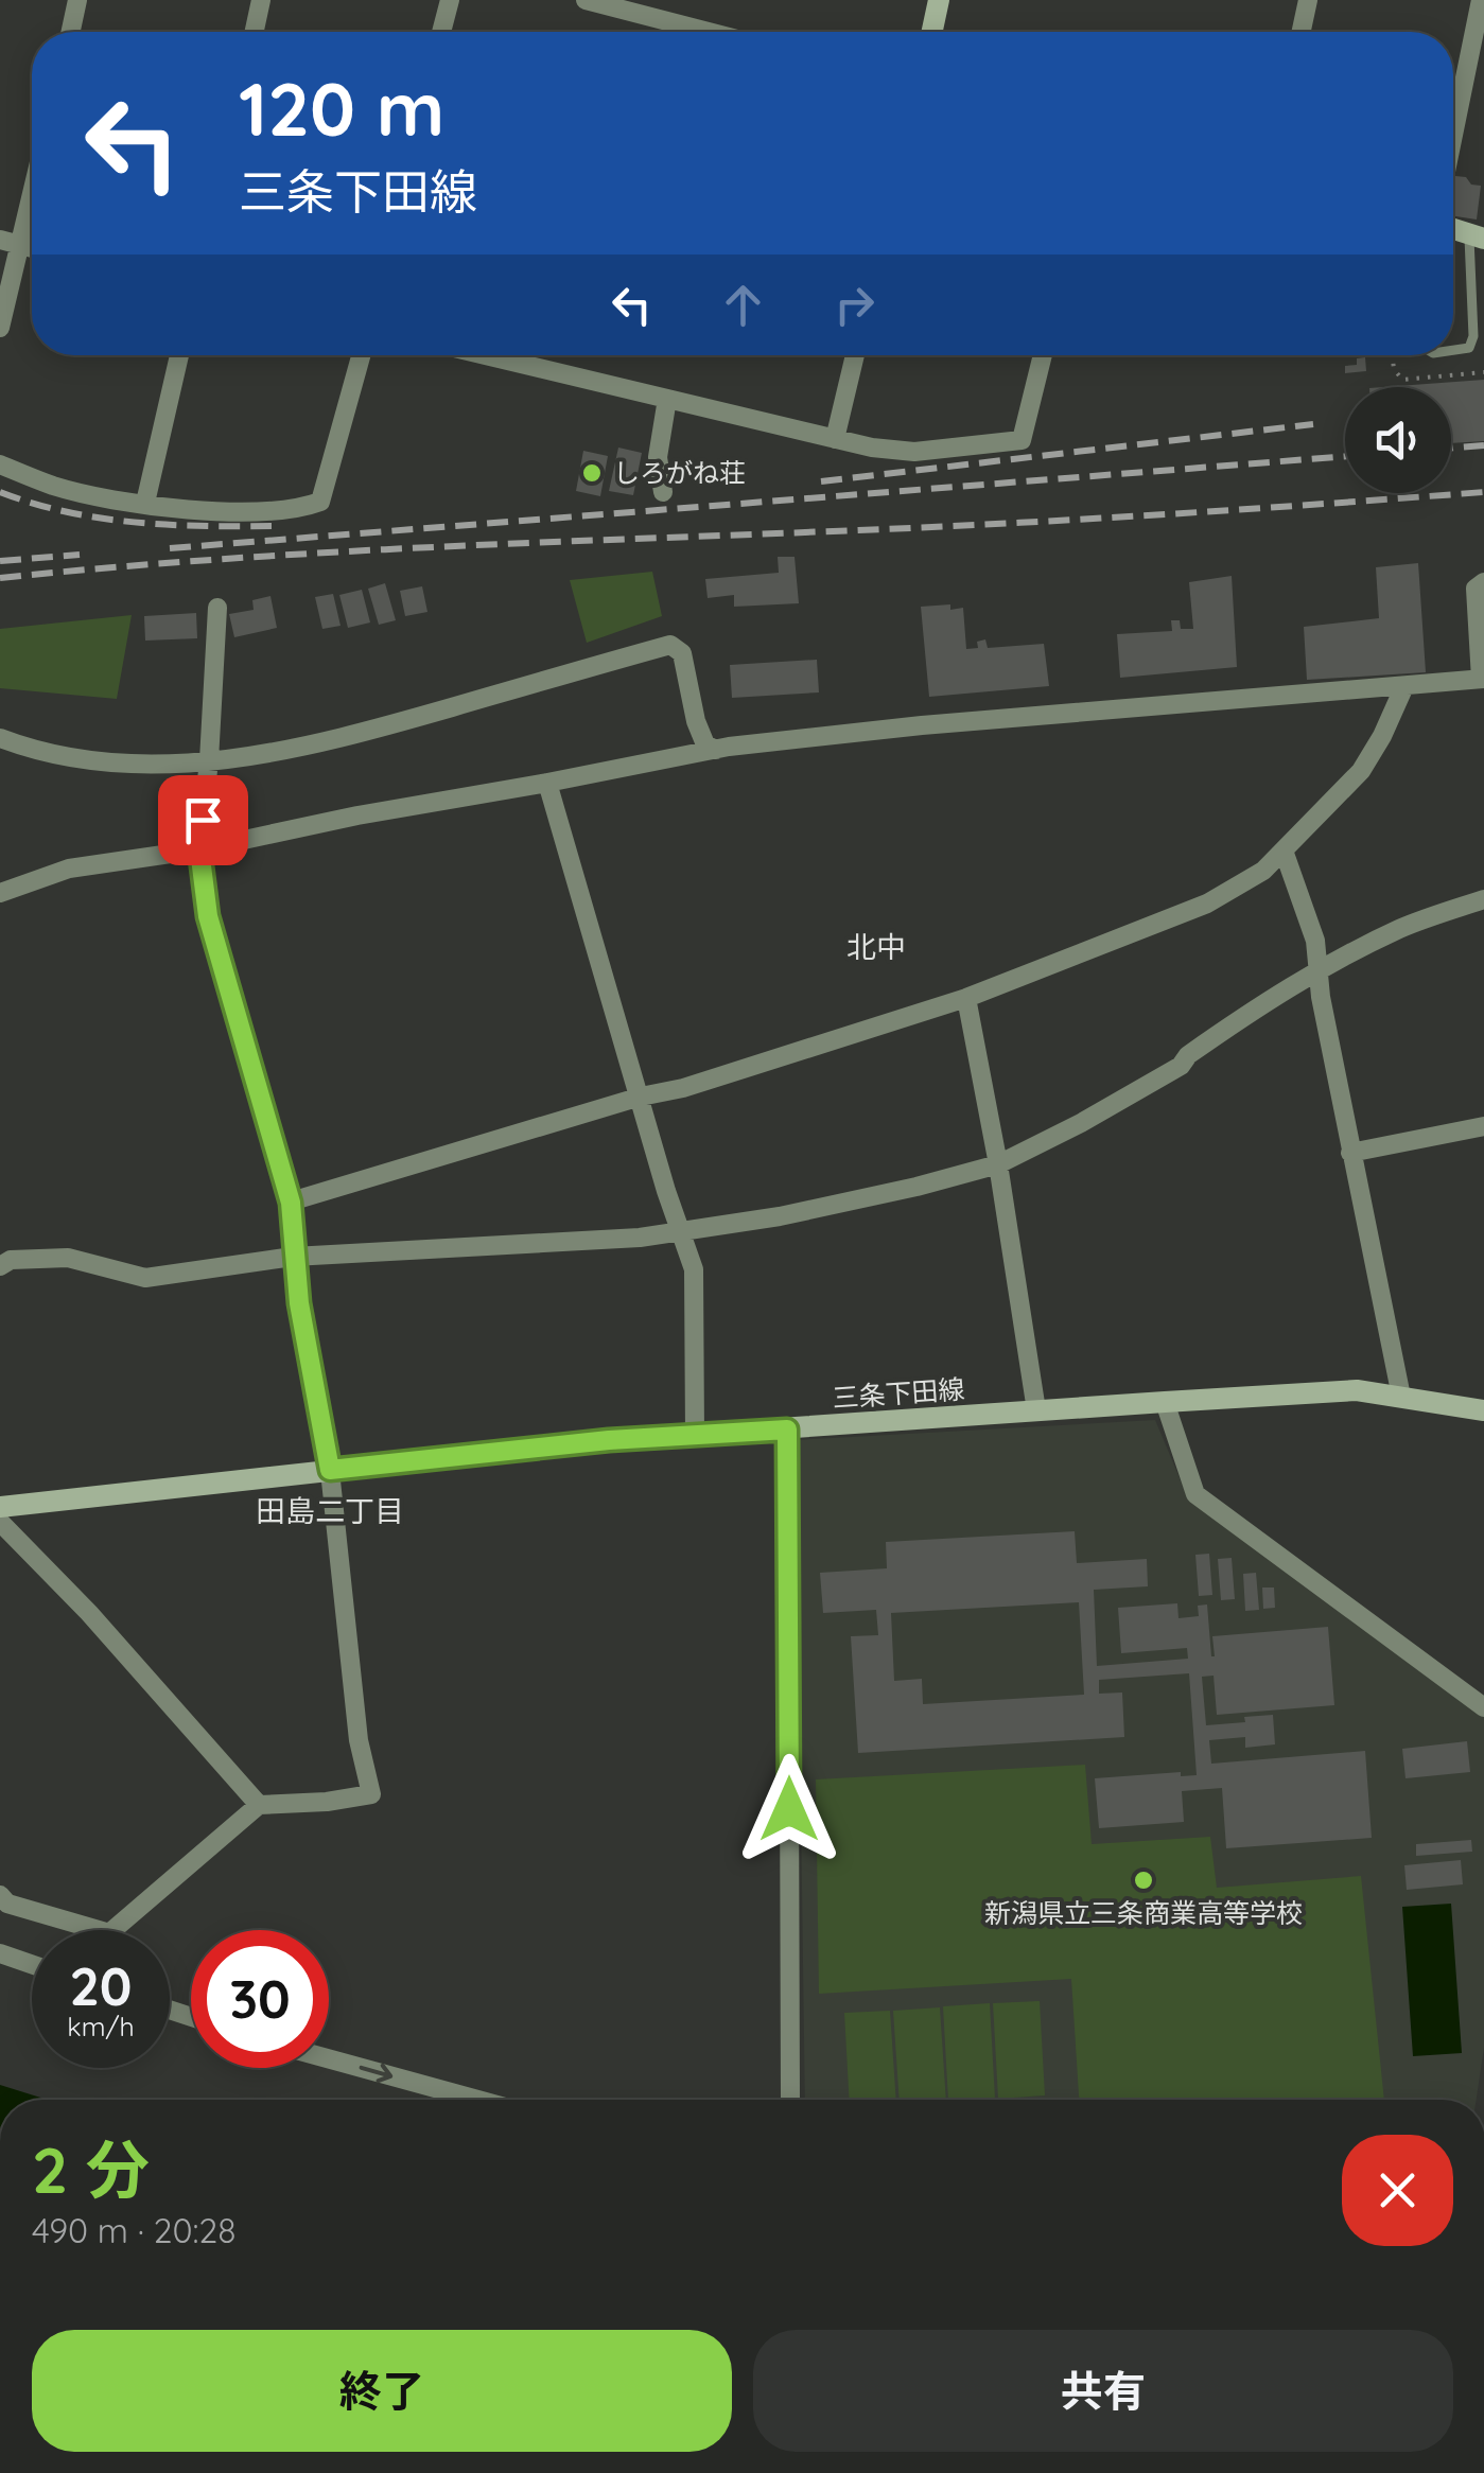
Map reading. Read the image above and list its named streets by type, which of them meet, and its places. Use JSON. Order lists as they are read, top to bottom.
{
  "streets": {
    "main road": ["三条下田線"]
  },
  "districts": ["北中", "田島二丁目"],
  "places": ["しろがね荘", "新潟県立三条商業高等学校"],
  "page": {
    "turn": ["120 m", "三条下田線"],
    "speed": "20 km/h",
    "limit": "30",
    "heading": ["2 分", "490 m · 20:28"],
    "buttons": ["終了", "共有"]
  }
}
